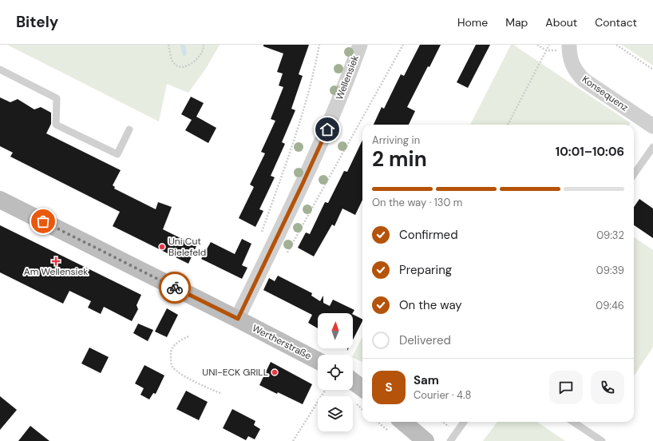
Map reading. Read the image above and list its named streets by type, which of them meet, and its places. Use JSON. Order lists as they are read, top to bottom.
{
  "streets": {
    "main road": ["Wertherstraße"],
    "street": ["Wellensiek", "Konsequenz"]
  },
  "crossings": [
    ["Wellensiek", "Wertherstraße"]
  ],
  "places": {
    "other": ["Uni Cut Bielefeld", "UNI-ECK GRILL"],
    "health": ["Am Wellensiek"]
  },
  "north": "top",
  "page": {
    "header": "Bitely",
    "nav": [
      "Home",
      "Map",
      "About",
      "Contact"
    ],
    "heading": ["2 min", "Arriving in", "10:01–10:06"],
    "panel": ["Sam", "Courier · 4.8"],
    "bar": "On the way · 130 m",
    "list": [
      ["Confirmed", "09:32"],
      ["Preparing", "09:39"],
      ["On the way", "09:46"],
      "Delivered"
    ],
    "round": "S"
  }
}
